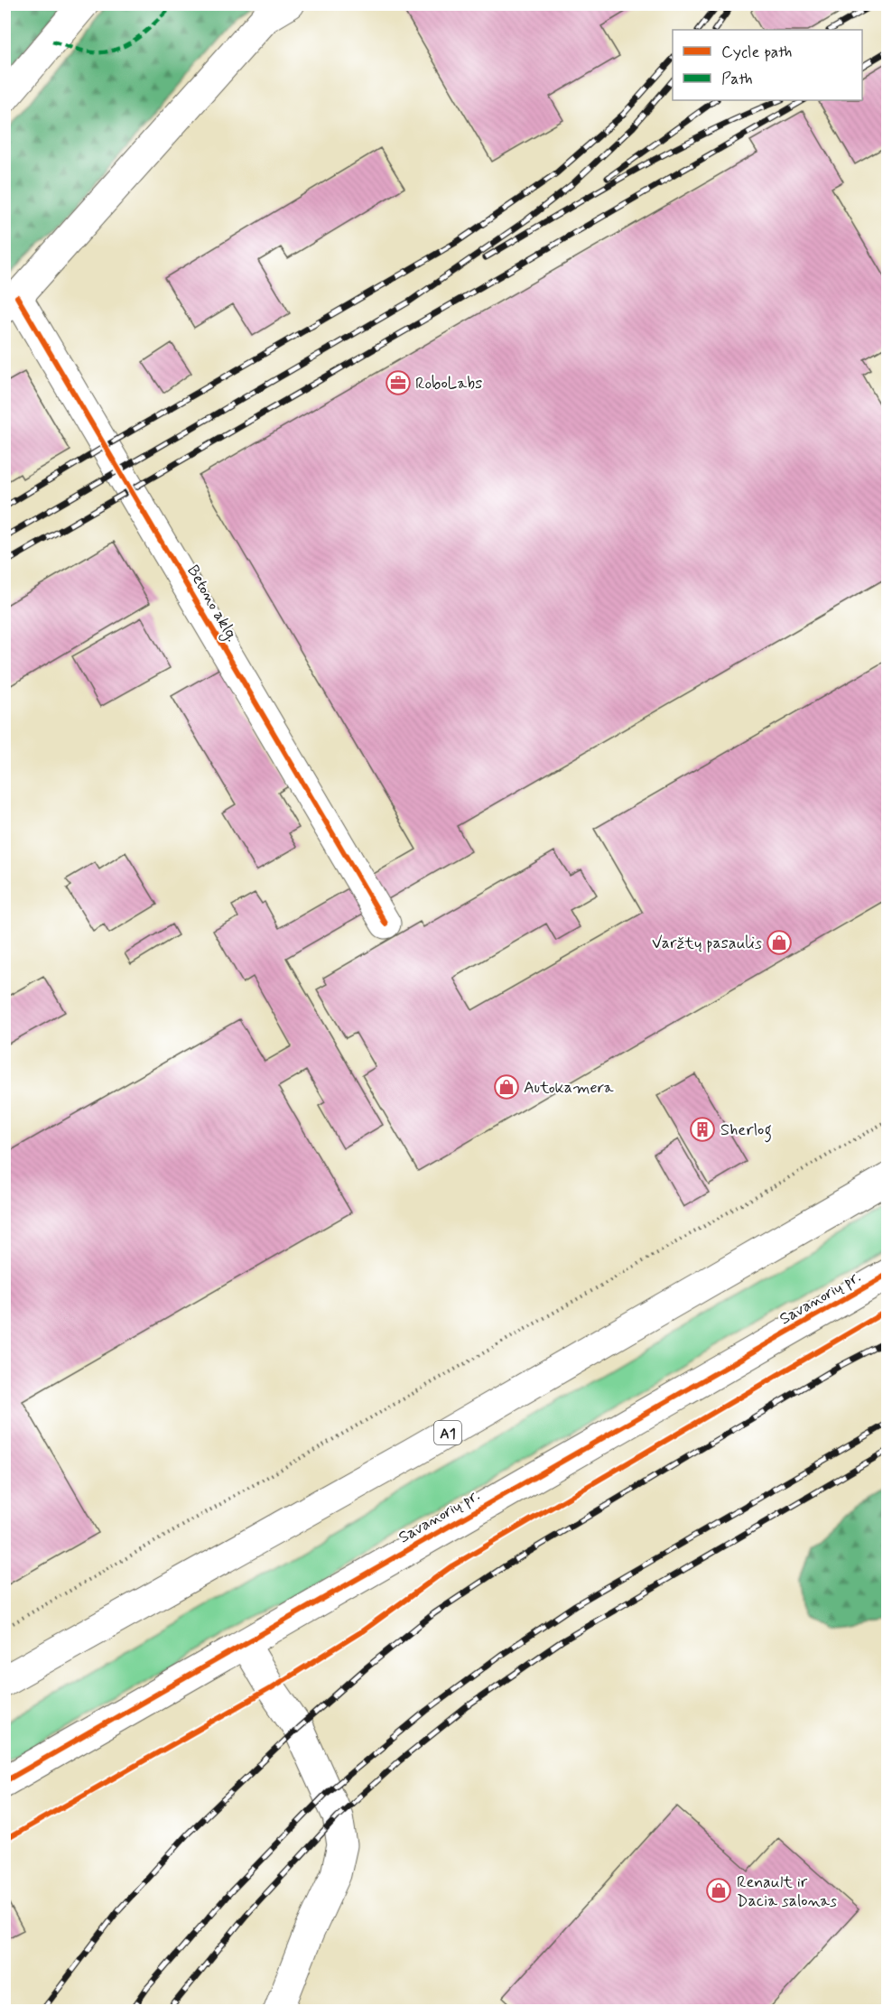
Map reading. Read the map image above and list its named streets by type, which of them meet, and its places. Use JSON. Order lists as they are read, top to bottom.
{
  "streets": {
    "main road": ["Betono aklg.", "Savanorių pr.", "A1"]
  },
  "places": {
    "office": ["RoboLabs"],
    "shop": ["Varžtų pasaulis", "Autokamera", "Renault ir Dacia salonas"],
    "building": ["Sherlog"]
  },
  "legend": ["Cycle path", "Path"]
}
